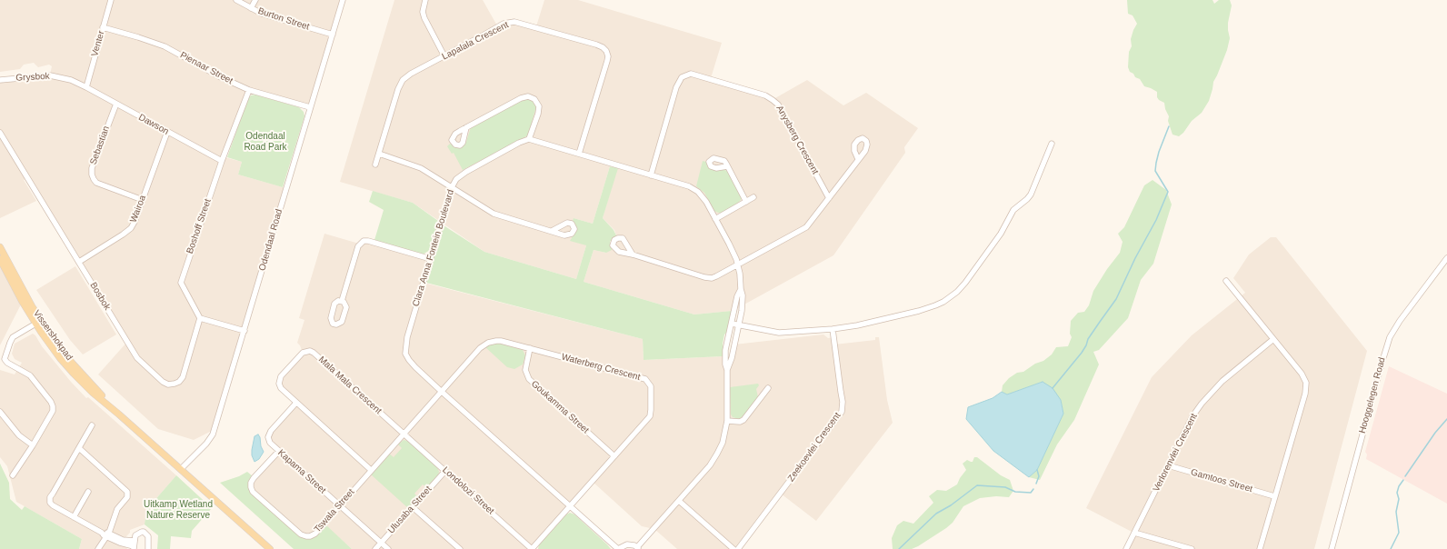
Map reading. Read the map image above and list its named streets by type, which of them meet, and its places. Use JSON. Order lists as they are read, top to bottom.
{
  "streets": {
    "main road": ["Vissershokpad"],
    "street": [
      "Burton Street",
      "Lapalala Crescent",
      "Venter",
      "Pienaar Street",
      "Grysbok",
      "Dawson",
      "Anysberg Crescent",
      "Sebastian",
      "Wairoa",
      "Boshoff Street",
      "Odendaal Road",
      "Clara Anna Fontein Boulevard",
      "Bosbok",
      "Waterberg Crescent",
      "Mala Mala Crescent",
      "Hooggelegen Road",
      "Goukamma Street",
      "Zeekoevlei Crescent",
      "Verlorenvlei Crescent",
      "Kapama Street",
      "Gamtoos Street",
      "Londolozi Street",
      "Ulusaba Street",
      "Tswala Street"
    ]
  },
  "crossings": [
    ["Burton Street", "Odendaal Road"],
    ["Venter", "Pienaar Street"],
    ["Venter", "Grysbok"],
    ["Venter", "Dawson"],
    ["Pienaar Street", "Boshoff Street"],
    ["Pienaar Street", "Odendaal Road"],
    ["Grysbok", "Dawson"],
    ["Dawson", "Sebastian"],
    ["Dawson", "Wairoa"],
    ["Dawson", "Boshoff Street"],
    ["Sebastian", "Wairoa"],
    ["Wairoa", "Bosbok"],
    ["Boshoff Street", "Bosbok"],
    ["Odendaal Road", "Vissershokpad"],
    ["Clara Anna Fontein Boulevard", "Waterberg Crescent"],
    ["Clara Anna Fontein Boulevard", "Tswala Street"],
    ["Waterberg Crescent", "Goukamma Street"],
    ["Waterberg Crescent", "Londolozi Street"],
    ["Waterberg Crescent", "Tswala Street"],
    ["Mala Mala Crescent", "Kapama Street"],
    ["Mala Mala Crescent", "Londolozi Street"],
    ["Mala Mala Crescent", "Tswala Street"],
    ["Verlorenvlei Crescent", "Gamtoos Street"],
    ["Kapama Street", "Ulusaba Street"],
    ["Kapama Street", "Tswala Street"],
    ["Londolozi Street", "Ulusaba Street"],
    ["Londolozi Street", "Tswala Street"]
  ],
  "parks": ["Odendaal Road Park", "Uitkamp Wetland Nature Reserve"]
}
